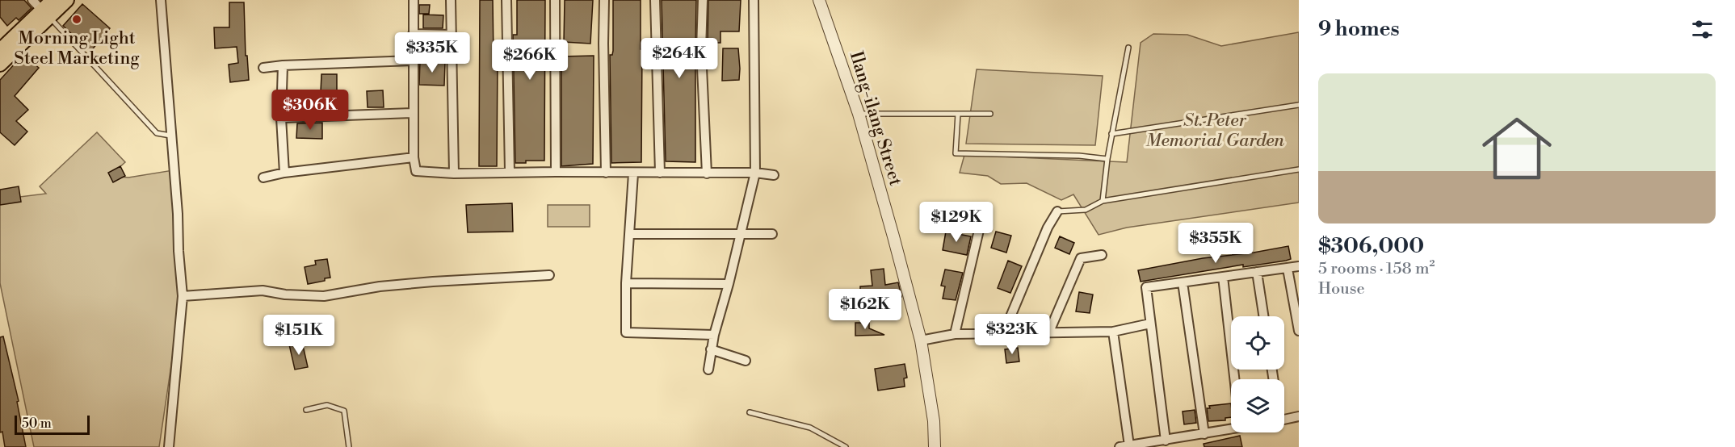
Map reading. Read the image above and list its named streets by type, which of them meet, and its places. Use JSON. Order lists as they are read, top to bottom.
{
  "streets": {
    "street": ["Ilang-ilang Street"]
  },
  "parks": ["St. Peter Memorial Garden"],
  "places": ["Morning Light Steel Marketing"],
  "scale_bar": "50 m",
  "page": {
    "heading": "9 homes",
    "price": [
      "$335K",
      "$264K",
      "$266K",
      "$306K",
      "$129K",
      "$355K",
      "$162K",
      "$323K",
      "$151K"
    ],
    "list": [
      {
        "name": "$306,000",
        "note": "5 rooms · 158 m² · House"
      }
    ],
    "scale": "50 m"
  }
}
